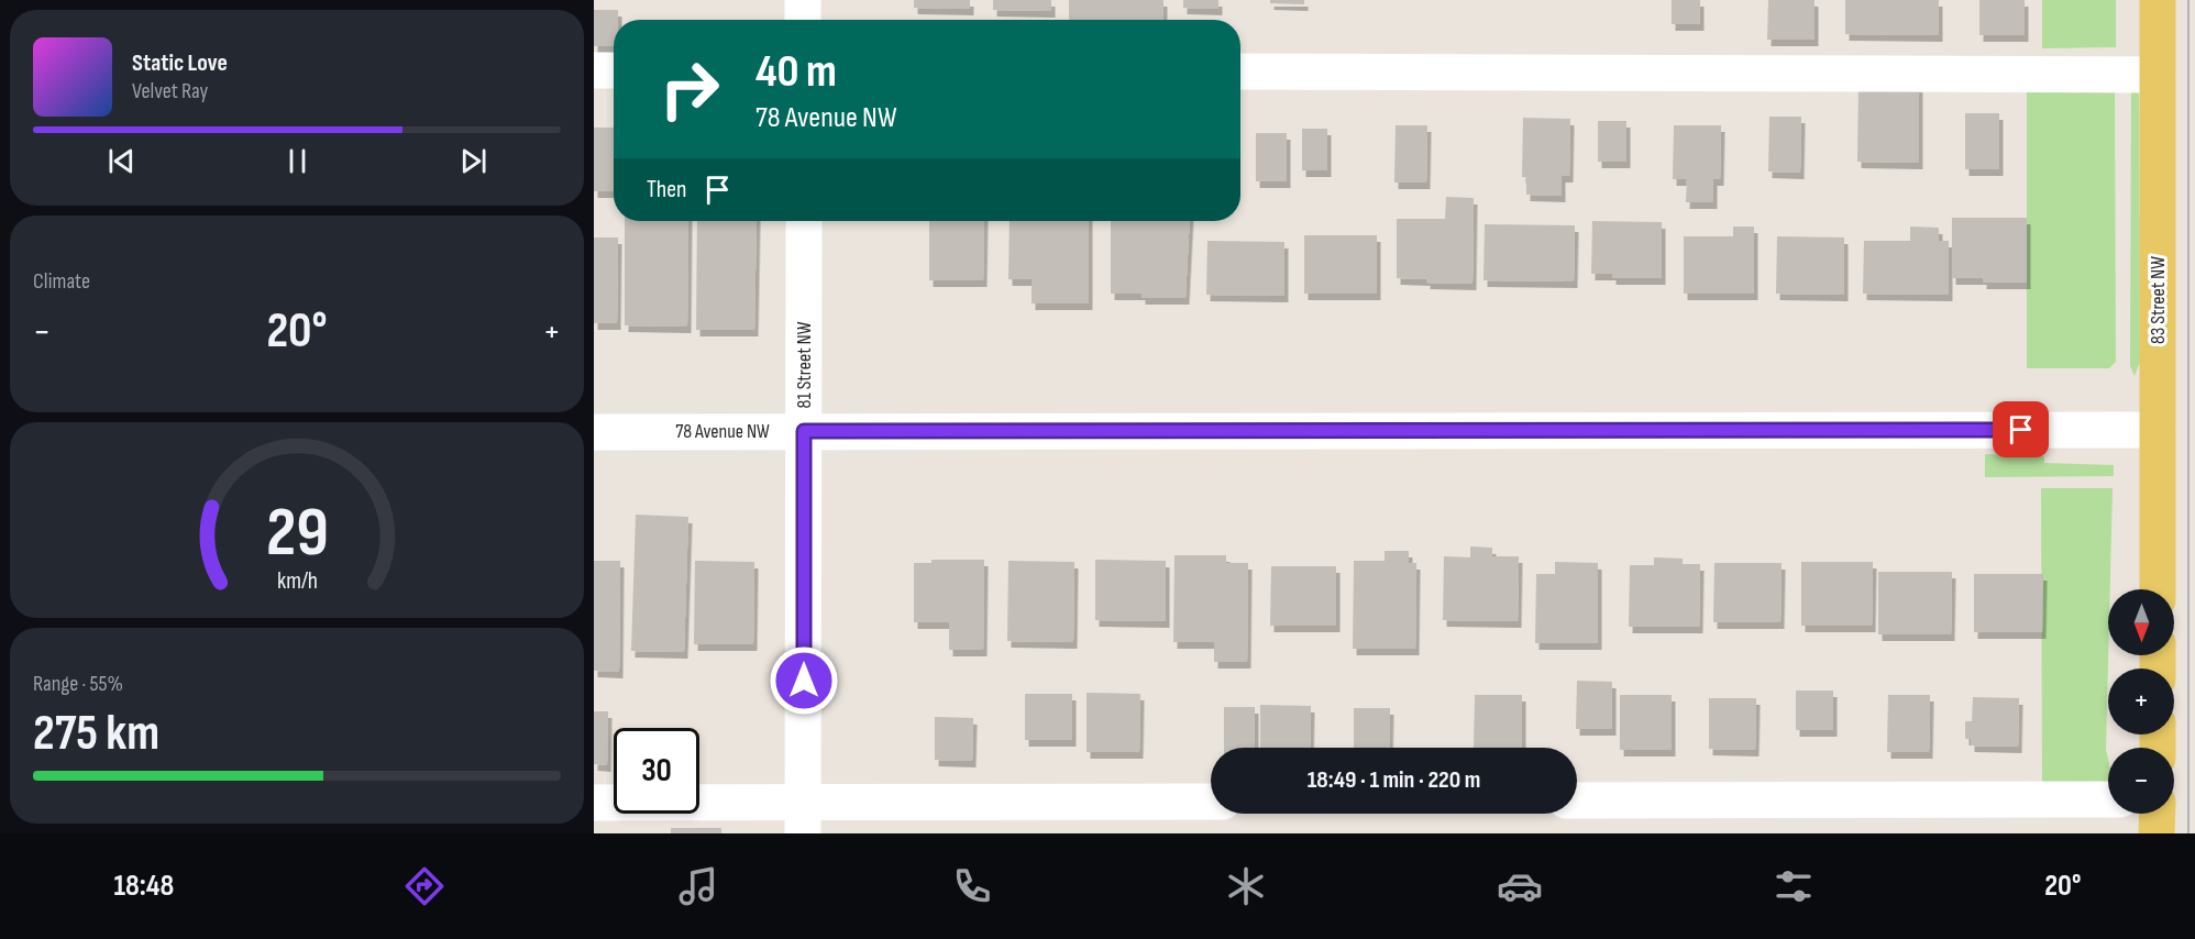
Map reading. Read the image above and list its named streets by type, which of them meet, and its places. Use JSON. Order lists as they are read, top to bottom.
{
  "streets": {
    "main road": ["83 Street NW"],
    "street": ["81 Street NW", "78 Avenue NW"]
  },
  "crossings": [
    ["83 Street NW", "78 Avenue NW"],
    ["81 Street NW", "78 Avenue NW"]
  ],
  "north": "bottom",
  "page": {
    "turn": ["40 m", "78 Avenue NW"],
    "song": ["Static Love", "Velvet Ray"],
    "then": "Then",
    "tile": [
      "Climate",
      ["Range · 55%", "275 km"]
    ],
    "heat": ["−", "20°", "+"],
    "map_buttons": ["+", "−"],
    "limit": "30",
    "trip": "18:49 · 1 min · 220 m",
    "tabs": ["18:48", "20°"],
    "gauge": ["29", "km/h"]
  }
}
